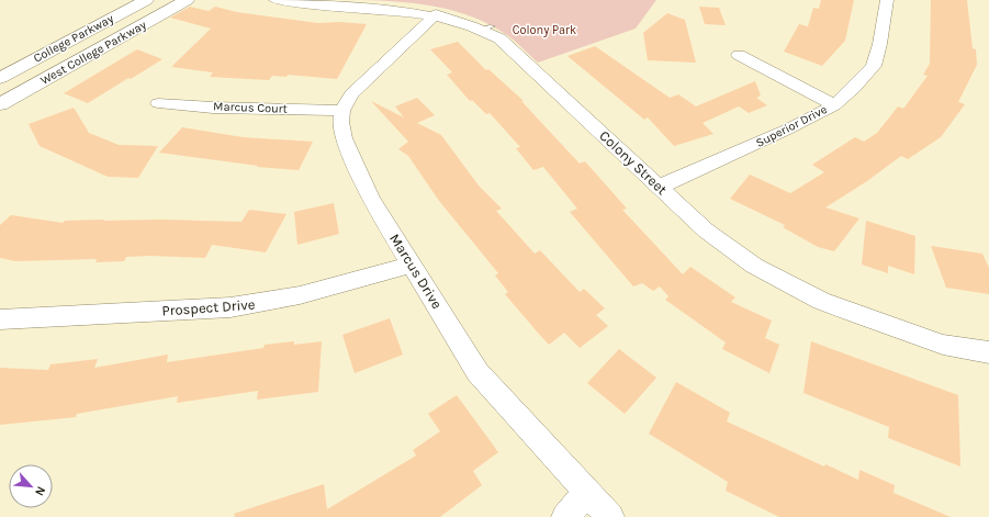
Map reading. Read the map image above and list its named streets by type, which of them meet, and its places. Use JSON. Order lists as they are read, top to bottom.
{
  "streets": {
    "main road": ["College Parkway", "West College Parkway"],
    "street": [
      "Marcus Court",
      "Superior Drive",
      "Colony Street",
      "Marcus Drive",
      "Prospect Drive"
    ]
  },
  "crossings": [
    ["Marcus Court", "Marcus Drive"],
    ["Superior Drive", "Colony Street"],
    ["Colony Street", "Marcus Drive"],
    ["Marcus Drive", "Prospect Drive"]
  ],
  "parks": ["Colony Park"],
  "north": "bottom right"
}
